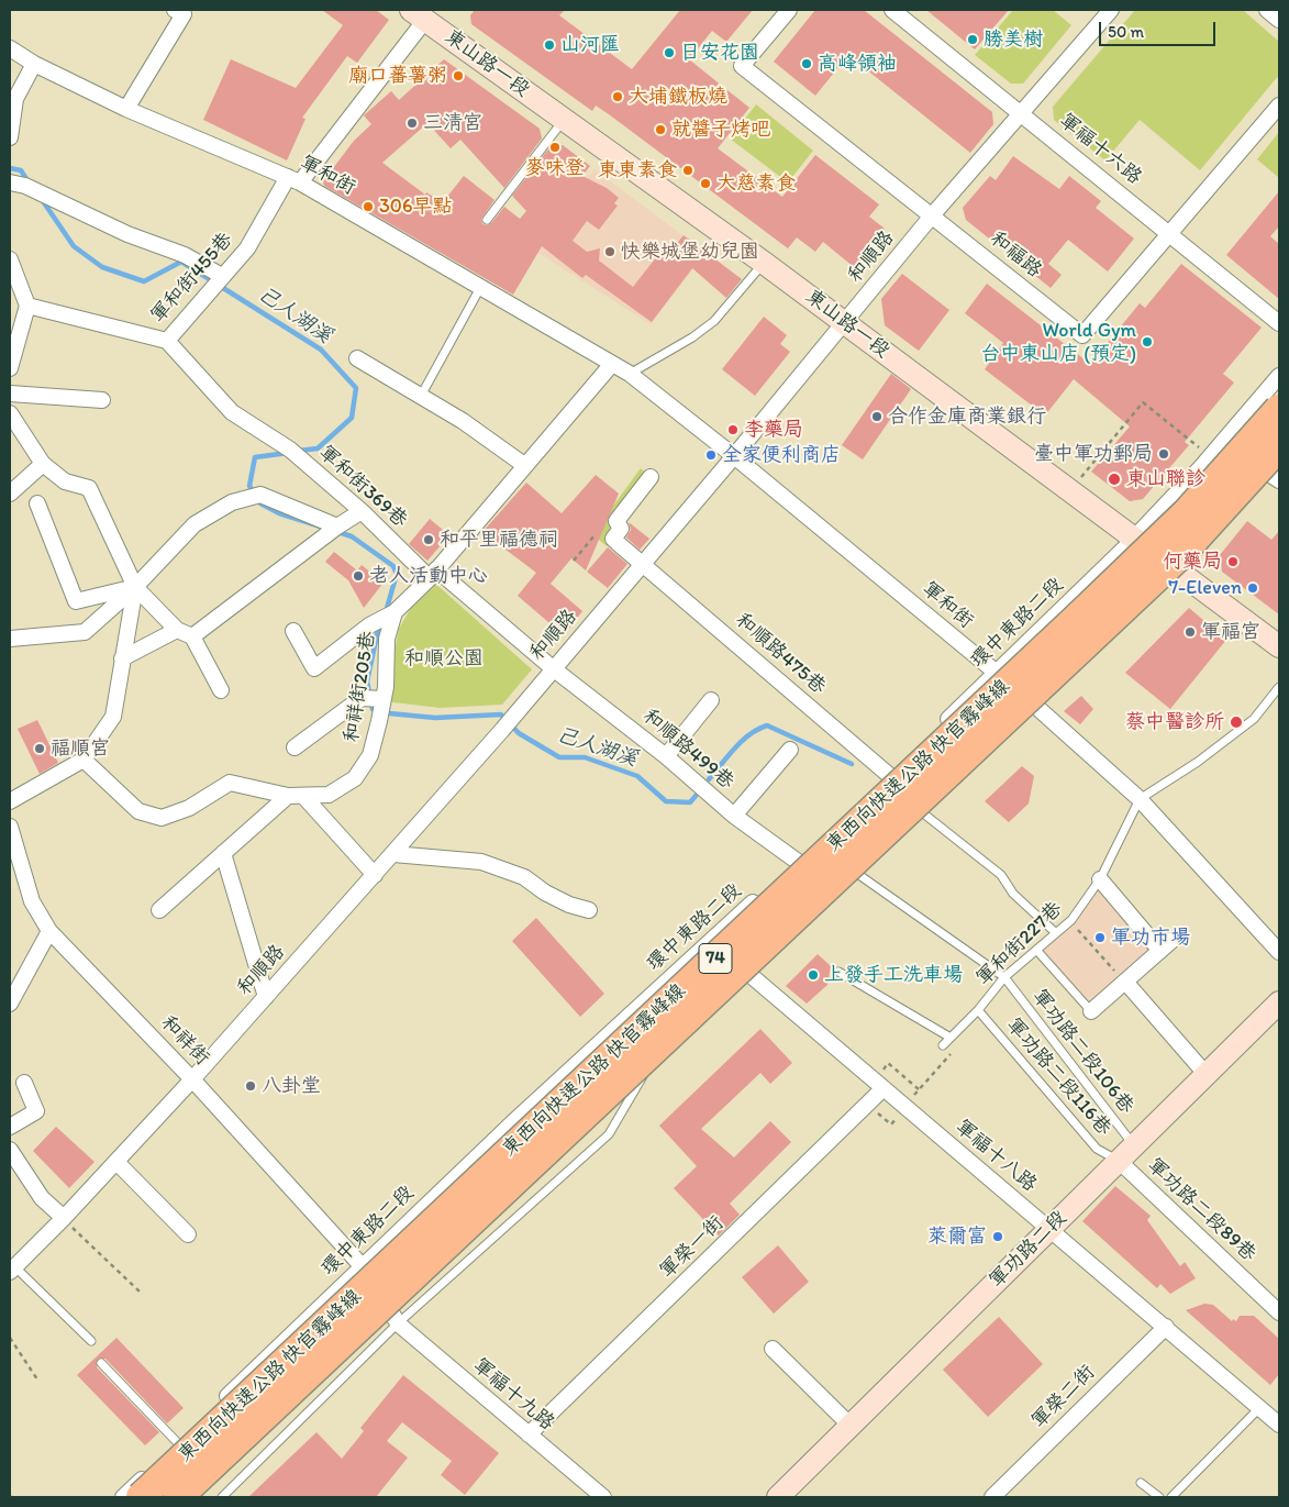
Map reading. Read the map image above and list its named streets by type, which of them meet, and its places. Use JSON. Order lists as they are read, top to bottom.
{
  "streets": {
    "highway": ["東西向快速公路 快官霧峰線", "74"],
    "main road": ["東山路一段", "軍功路二段"],
    "street": [
      "軍福十六路",
      "軍和街",
      "和福路",
      "和順路",
      "軍和街455巷",
      "軍和街369巷",
      "環中東路二段",
      "和順路475巷",
      "和祥街205巷",
      "和順路499巷",
      "和祥街",
      "軍福十八路",
      "軍功路二段89巷",
      "軍榮一街",
      "軍福十九路",
      "軍榮二街"
    ],
    "lane": ["軍和街227巷", "軍功路二段106巷", "軍功路二段116巷"]
  },
  "crossings": [
    ["東山路一段", "和順路"],
    ["東山路一段", "軍和街455巷"],
    ["東山路一段", "環中東路二段"],
    ["東山路一段", "東西向快速公路 快官霧峰線"],
    ["東山路一段", "74"],
    ["軍福十六路", "和福路"],
    ["軍福十六路", "和順路"],
    ["軍和街", "和順路"],
    ["軍和街", "軍和街455巷"],
    ["軍和街", "環中東路二段"],
    ["軍和街", "軍和街227巷"],
    ["和福路", "和順路"],
    ["和順路", "軍和街369巷"],
    ["和順路", "和順路475巷"],
    ["和順路", "和順路499巷"],
    ["和順路", "和祥街"],
    ["軍和街455巷", "軍和街369巷"],
    ["軍和街369巷", "和祥街205巷"],
    ["軍和街369巷", "和順路499巷"],
    ["環中東路二段", "和順路475巷"],
    ["環中東路二段", "和順路499巷"],
    ["環中東路二段", "和祥街"],
    ["環中東路二段", "軍福十八路"],
    ["東西向快速公路 快官霧峰線", "74"],
    ["軍和街227巷", "軍功路二段106巷"],
    ["軍和街227巷", "軍功路二段116巷"],
    ["和祥街", "軍福十九路"],
    ["軍功路二段106巷", "軍功路二段116巷"],
    ["軍功路二段106巷", "軍功路二段89巷"],
    ["軍功路二段106巷", "軍功路二段"],
    ["軍功路二段116巷", "軍功路二段89巷"],
    ["軍功路二段116巷", "軍功路二段"],
    ["軍福十八路", "軍榮一街"],
    ["軍福十八路", "軍功路二段"],
    ["軍福十八路", "軍榮二街"],
    ["軍功路二段89巷", "軍功路二段"],
    ["軍榮一街", "軍福十九路"]
  ],
  "water": ["己人湖溪"],
  "parks": ["和順公園"],
  "places": [
    "勝美樹",
    "山河匯",
    "日安花園",
    "高峰領袖",
    "廟口蕃薯粥",
    "大埔鐵板燒",
    "三清宮",
    "就醬子烤吧",
    "麥味登",
    "東東素食",
    "大慈素食",
    "306早點",
    "快樂城堡幼兒園",
    "World Gym 台中東山店 (預定)",
    "合作金庫商業銀行",
    "李藥局",
    "臺中軍功郵局",
    "全家便利商店",
    "東山聯診",
    "和平里福德祠",
    "何藥局",
    "老人活動中心",
    "7-Eleven",
    "軍福宮",
    "蔡中醫診所",
    "福順宮",
    "軍功市場",
    "上發手工洗車場",
    "八卦堂",
    "萊爾富"
  ],
  "scale_bar": "50 m"
}
